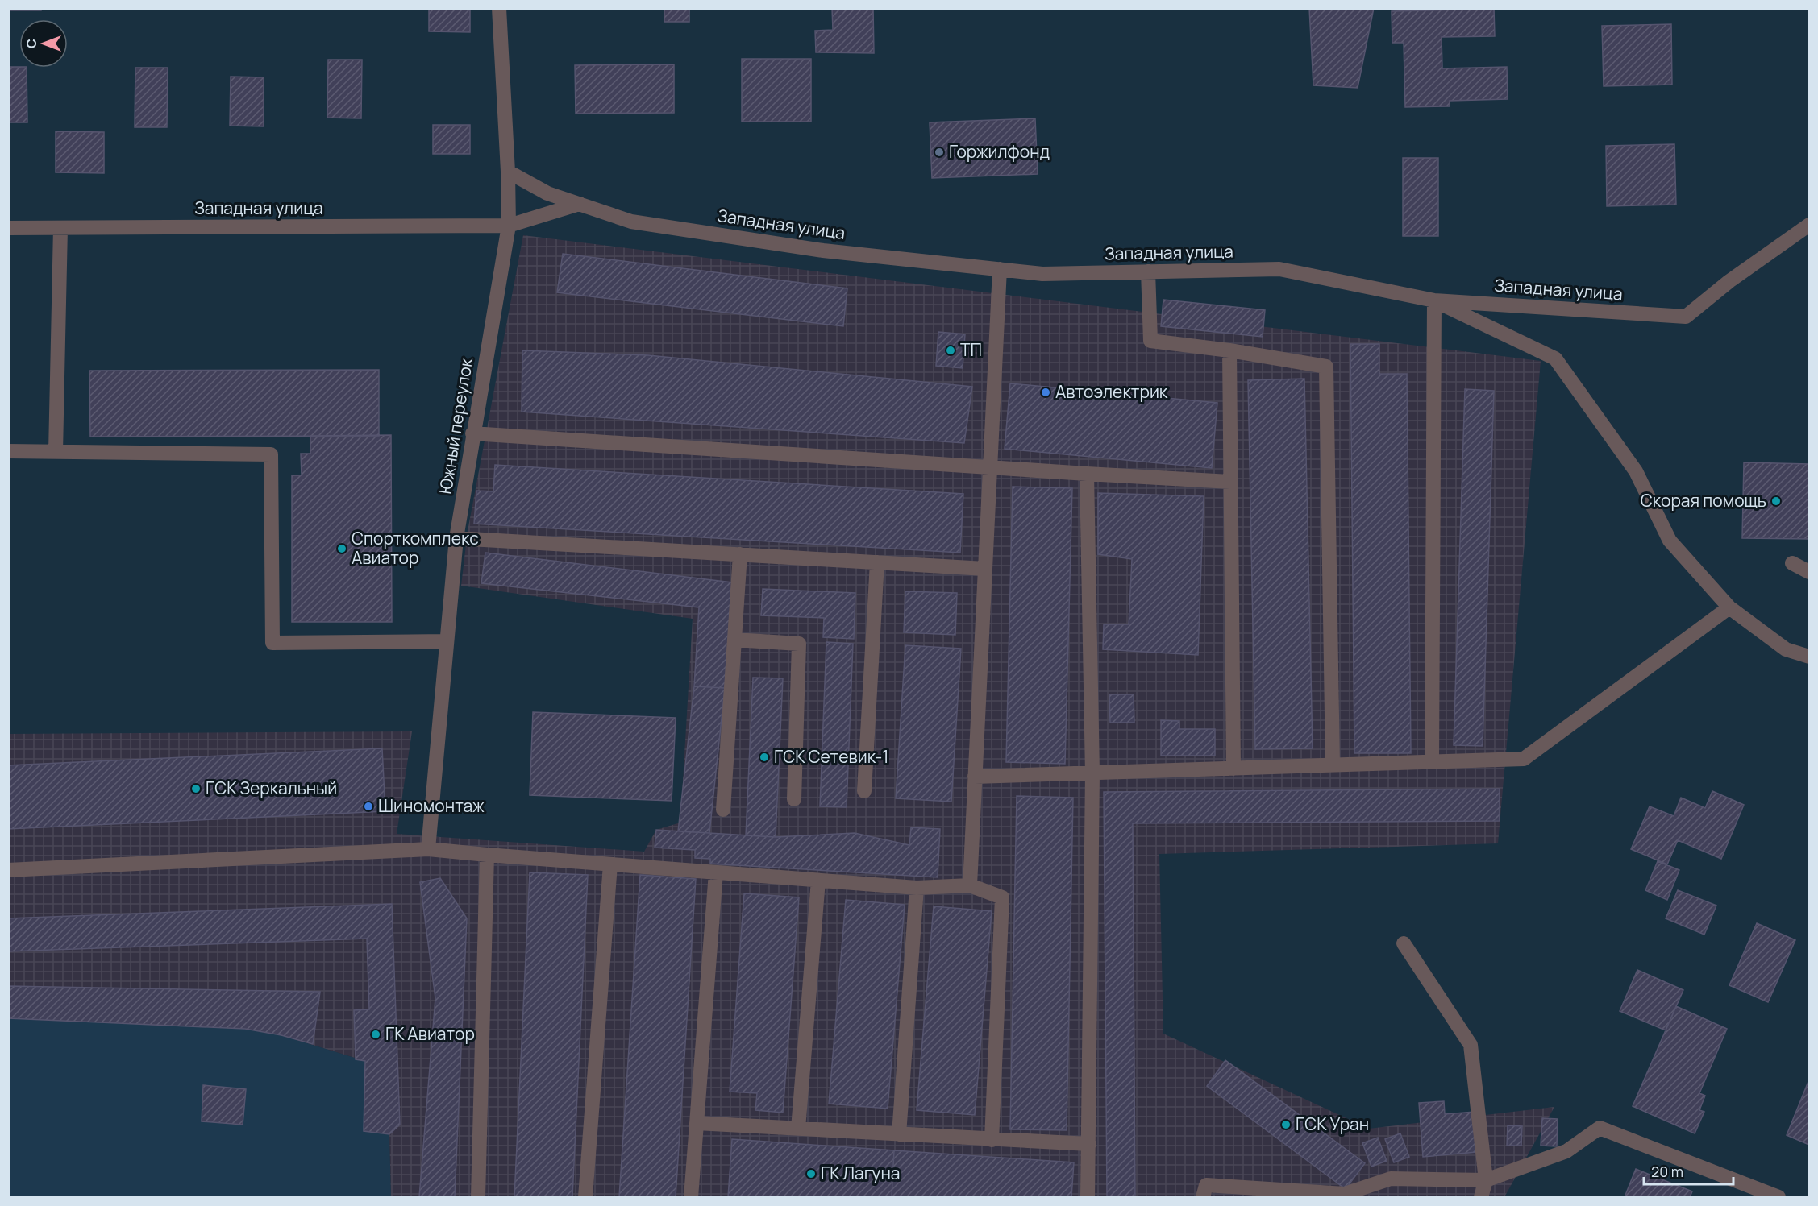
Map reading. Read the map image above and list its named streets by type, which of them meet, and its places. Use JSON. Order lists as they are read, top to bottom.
{
  "streets": {
    "street": ["Западная улица", "Южный переулок"]
  },
  "crossings": [
    ["Западная улица", "Южный переулок"]
  ],
  "places": [
    "Горжилфонд",
    "ТП",
    "Автоэлектрик",
    "Скорая помощь",
    "Спорткомплекс Авиатор",
    "ГСК Сетевик-1",
    "ГСК Зеркальный",
    "Шиномонтаж",
    "ГК Авиатор",
    "ГСК Уран",
    "ГК Лагуна"
  ],
  "scale_bar": "20 m",
  "north": "left"
}
